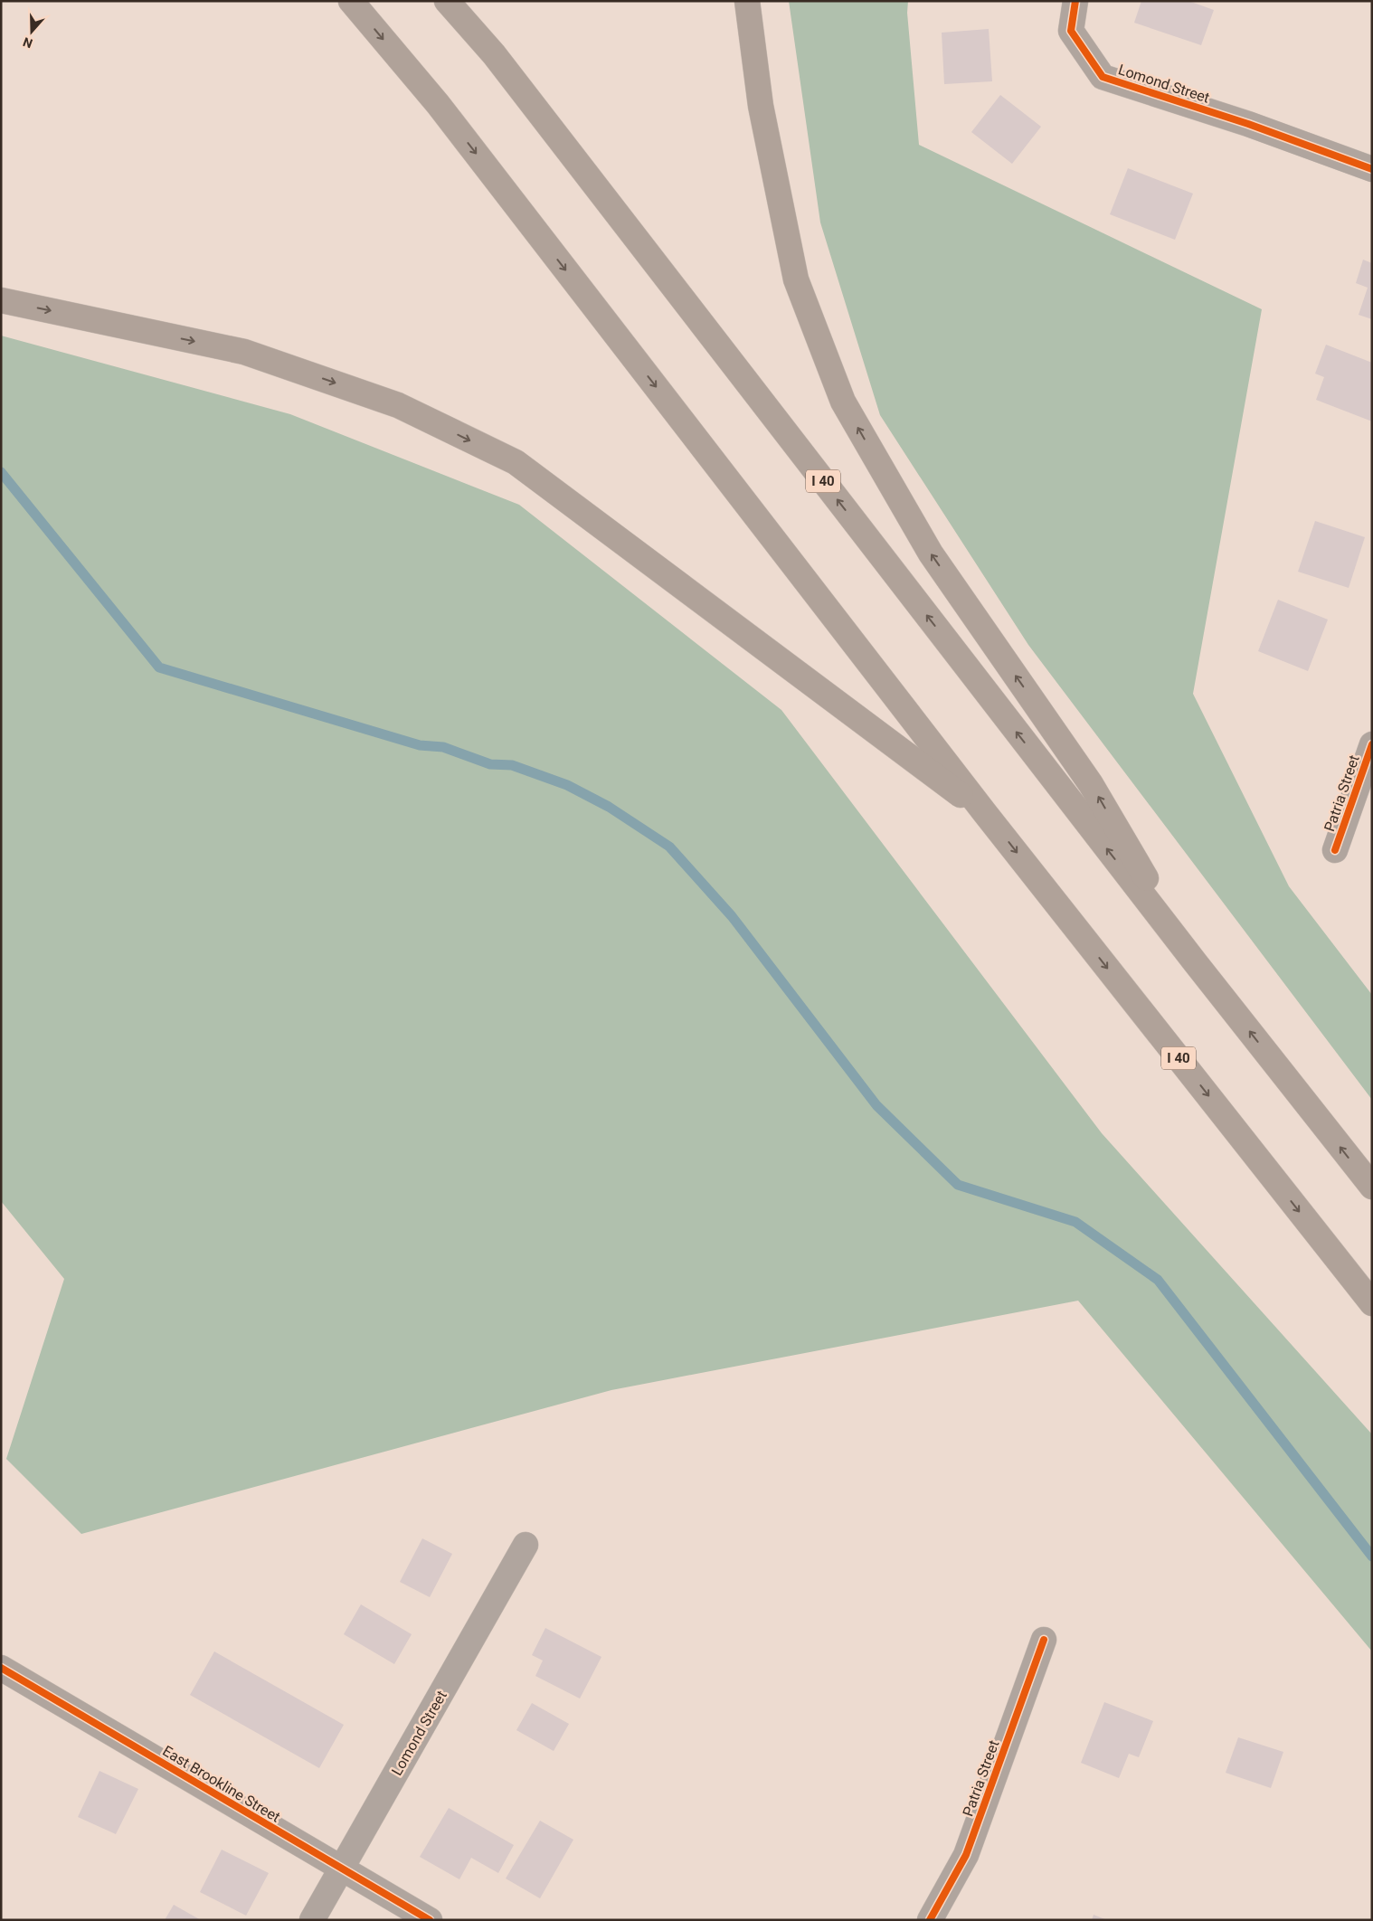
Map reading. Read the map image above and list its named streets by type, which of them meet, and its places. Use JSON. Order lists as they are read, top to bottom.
{
  "streets": {
    "highway": ["I 40"],
    "street": ["Lomond Street", "Patria Street", "East Brookline Street"]
  },
  "crossings": [
    ["Lomond Street", "East Brookline Street"]
  ],
  "north": "bottom"
}
